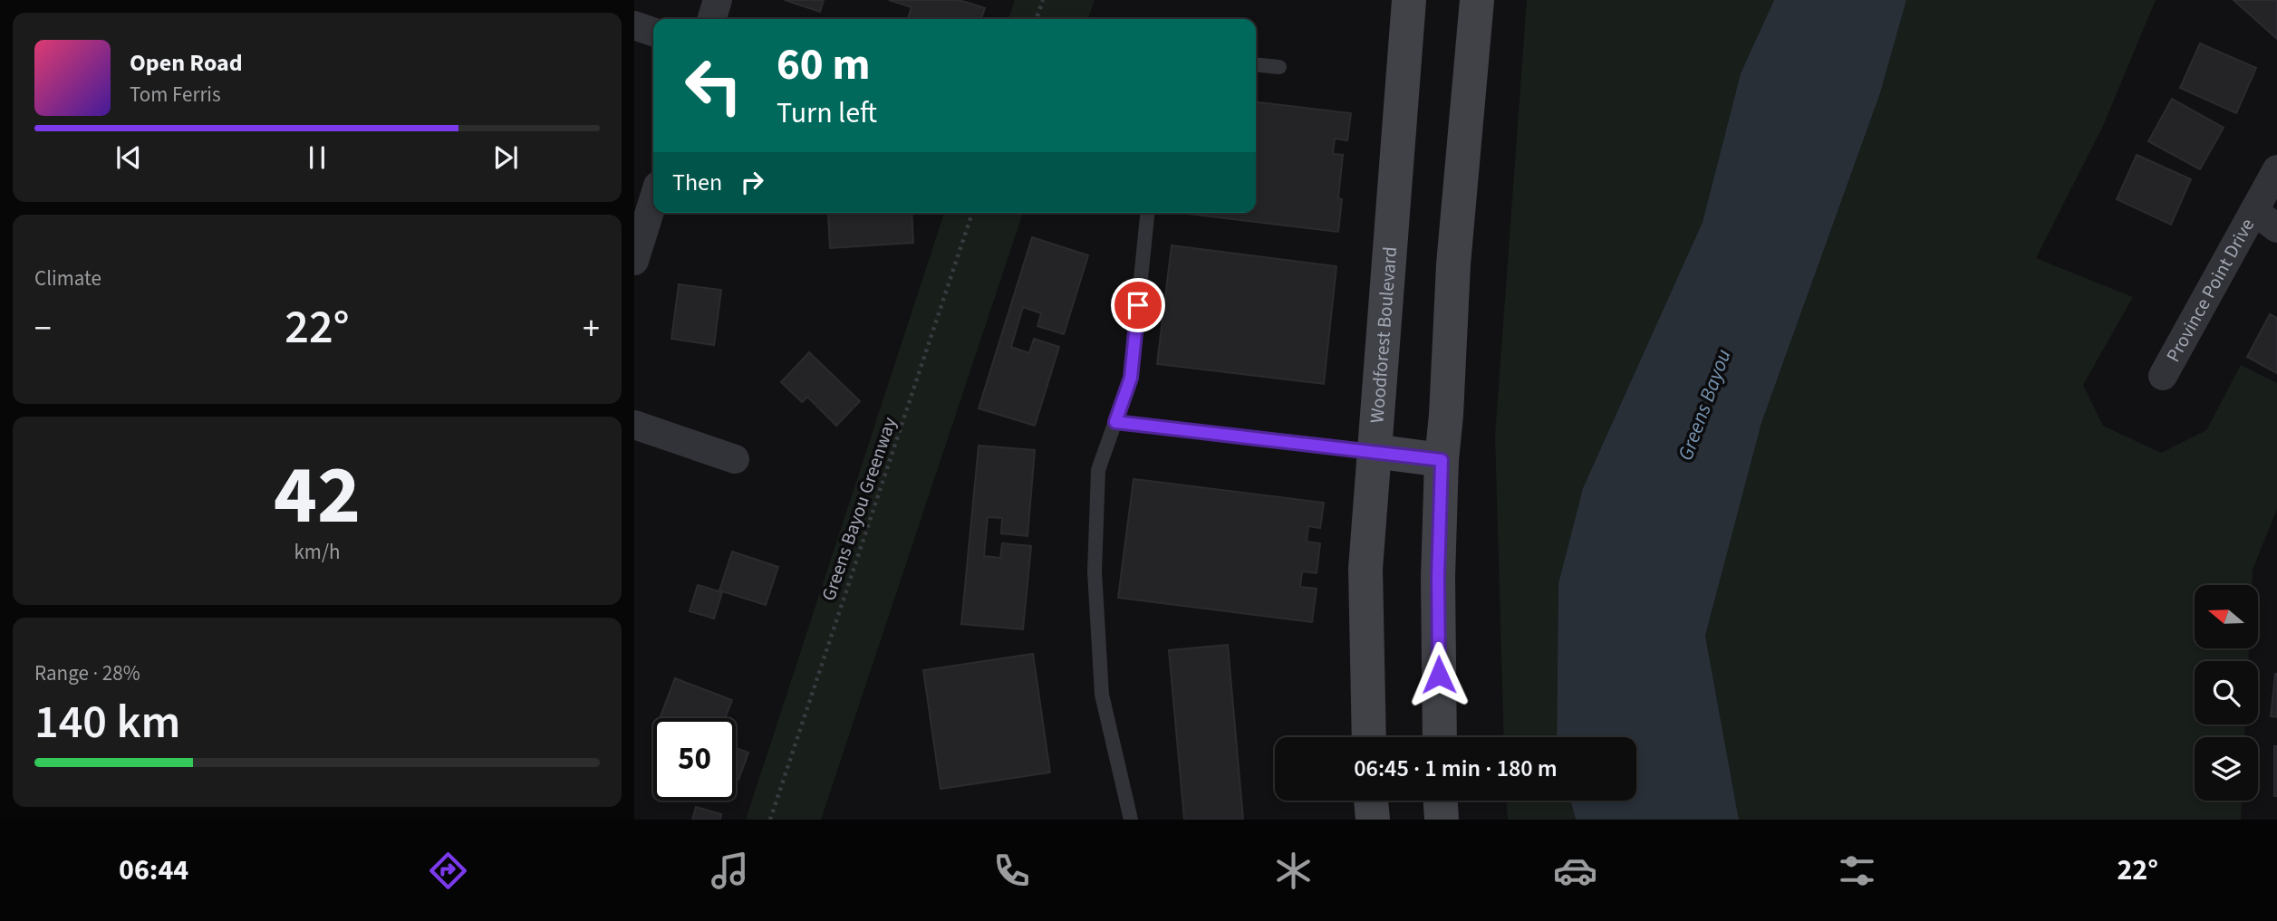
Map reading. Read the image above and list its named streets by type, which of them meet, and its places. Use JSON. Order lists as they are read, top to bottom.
{
  "streets": {
    "main road": ["Woodforest Boulevard"],
    "street": ["Province Point Drive"],
    "path": ["Greens Bayou Greenway"]
  },
  "water": ["Greens Bayou"],
  "north": "left",
  "page": {
    "turn": ["60 m", "Turn left"],
    "song": ["Open Road", "Tom Ferris"],
    "then": "Then",
    "tile": [
      "Climate",
      ["42", "km/h"],
      ["Range · 28%", "140 km"]
    ],
    "heat": ["−", "22°", "+"],
    "limit": "50",
    "trip": "06:45 · 1 min · 180 m",
    "tabs": ["06:44", "22°"]
  }
}
